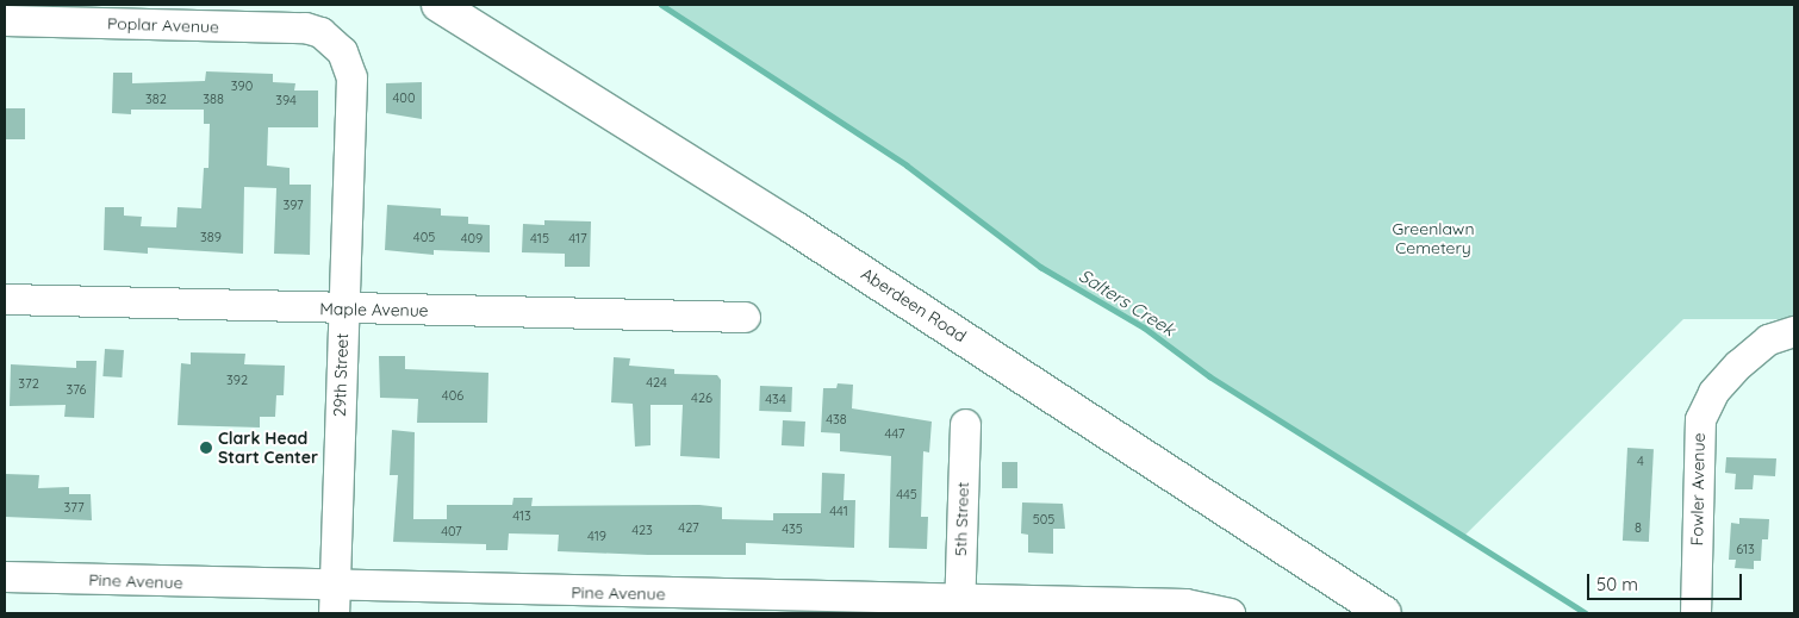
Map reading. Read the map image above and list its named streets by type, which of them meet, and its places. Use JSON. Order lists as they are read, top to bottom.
{
  "streets": {
    "main road": ["Aberdeen Road"],
    "street": [
      "Poplar Avenue",
      "Maple Avenue",
      "29th Street",
      "Fowler Avenue",
      "5th Street",
      "Pine Avenue"
    ]
  },
  "crossings": [
    ["Poplar Avenue", "29th Street"],
    ["Maple Avenue", "29th Street"],
    ["29th Street", "Pine Avenue"],
    ["5th Street", "Pine Avenue"]
  ],
  "water": ["Salters Creek"],
  "parks": ["Greenlawn Cemetery"],
  "places": ["Clark Head Start Center"],
  "house_numbers": [
    "390",
    "400",
    "382",
    "388",
    "394",
    "397",
    "389",
    "405",
    "409",
    "415",
    "417",
    "392",
    "424",
    "372",
    "376",
    "406",
    "426",
    "434",
    "438",
    "447",
    "4",
    "445",
    "377",
    "441",
    "413",
    "505",
    "427",
    "8",
    "435",
    "423",
    "407",
    "419",
    "613"
  ],
  "scale_bar": "50 m"
}
